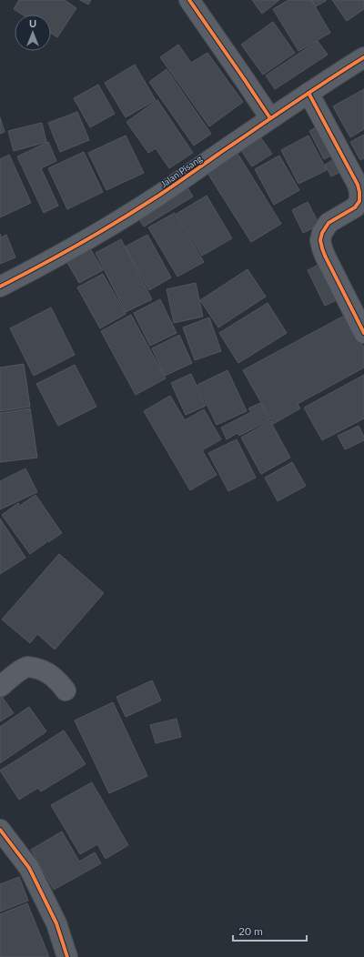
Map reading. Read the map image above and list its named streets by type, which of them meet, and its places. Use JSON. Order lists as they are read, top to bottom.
{
  "streets": {
    "street": ["Jalan Pisang"]
  },
  "scale_bar": "20 m",
  "north": "top"
}
